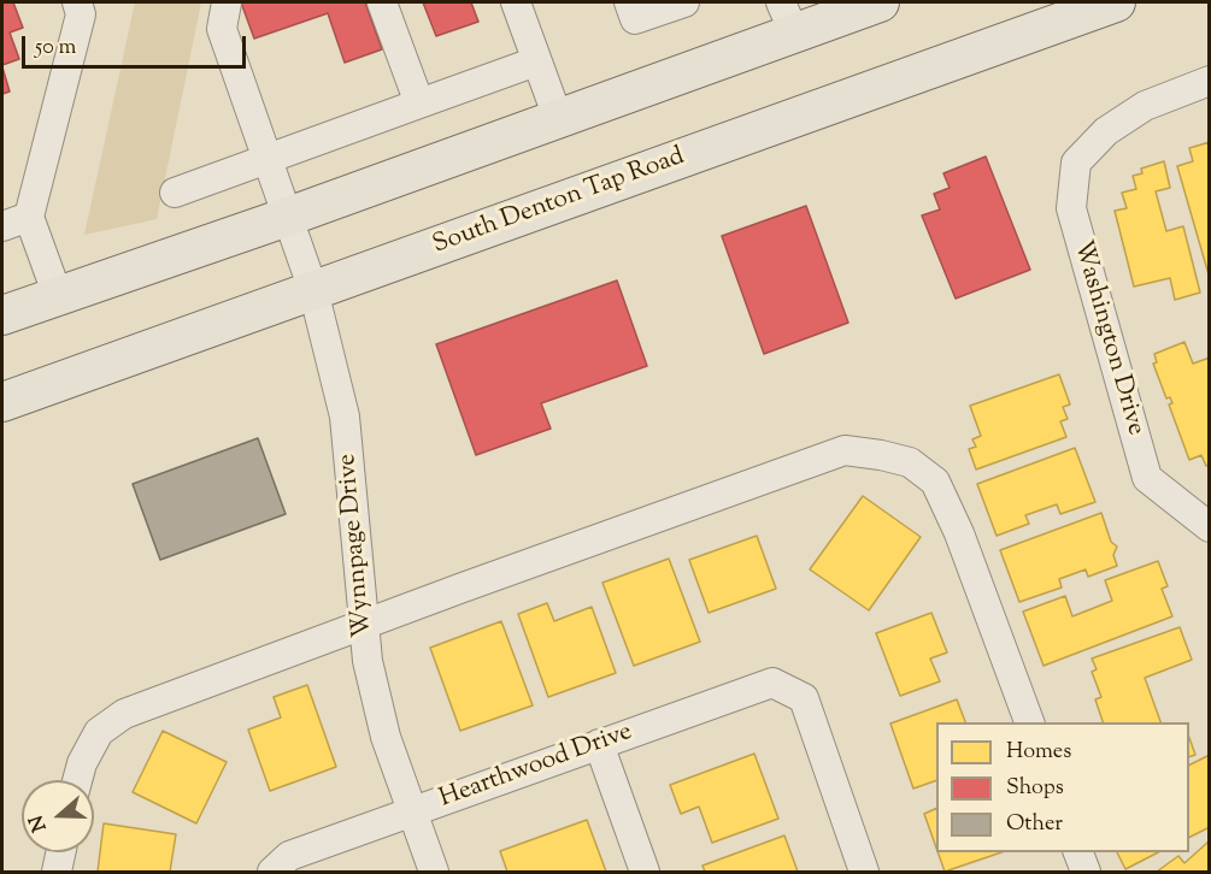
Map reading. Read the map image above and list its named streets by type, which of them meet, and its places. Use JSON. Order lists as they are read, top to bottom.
{
  "streets": {
    "main road": ["South Denton Tap Road"],
    "street": ["Washington Drive", "Wynnpage Drive", "Hearthwood Drive"]
  },
  "crossings": [
    ["South Denton Tap Road", "Wynnpage Drive"],
    ["Wynnpage Drive", "Hearthwood Drive"]
  ],
  "legend": ["Homes", "Shops", "Other"],
  "scale_bar": "50 m",
  "north": "left"
}
